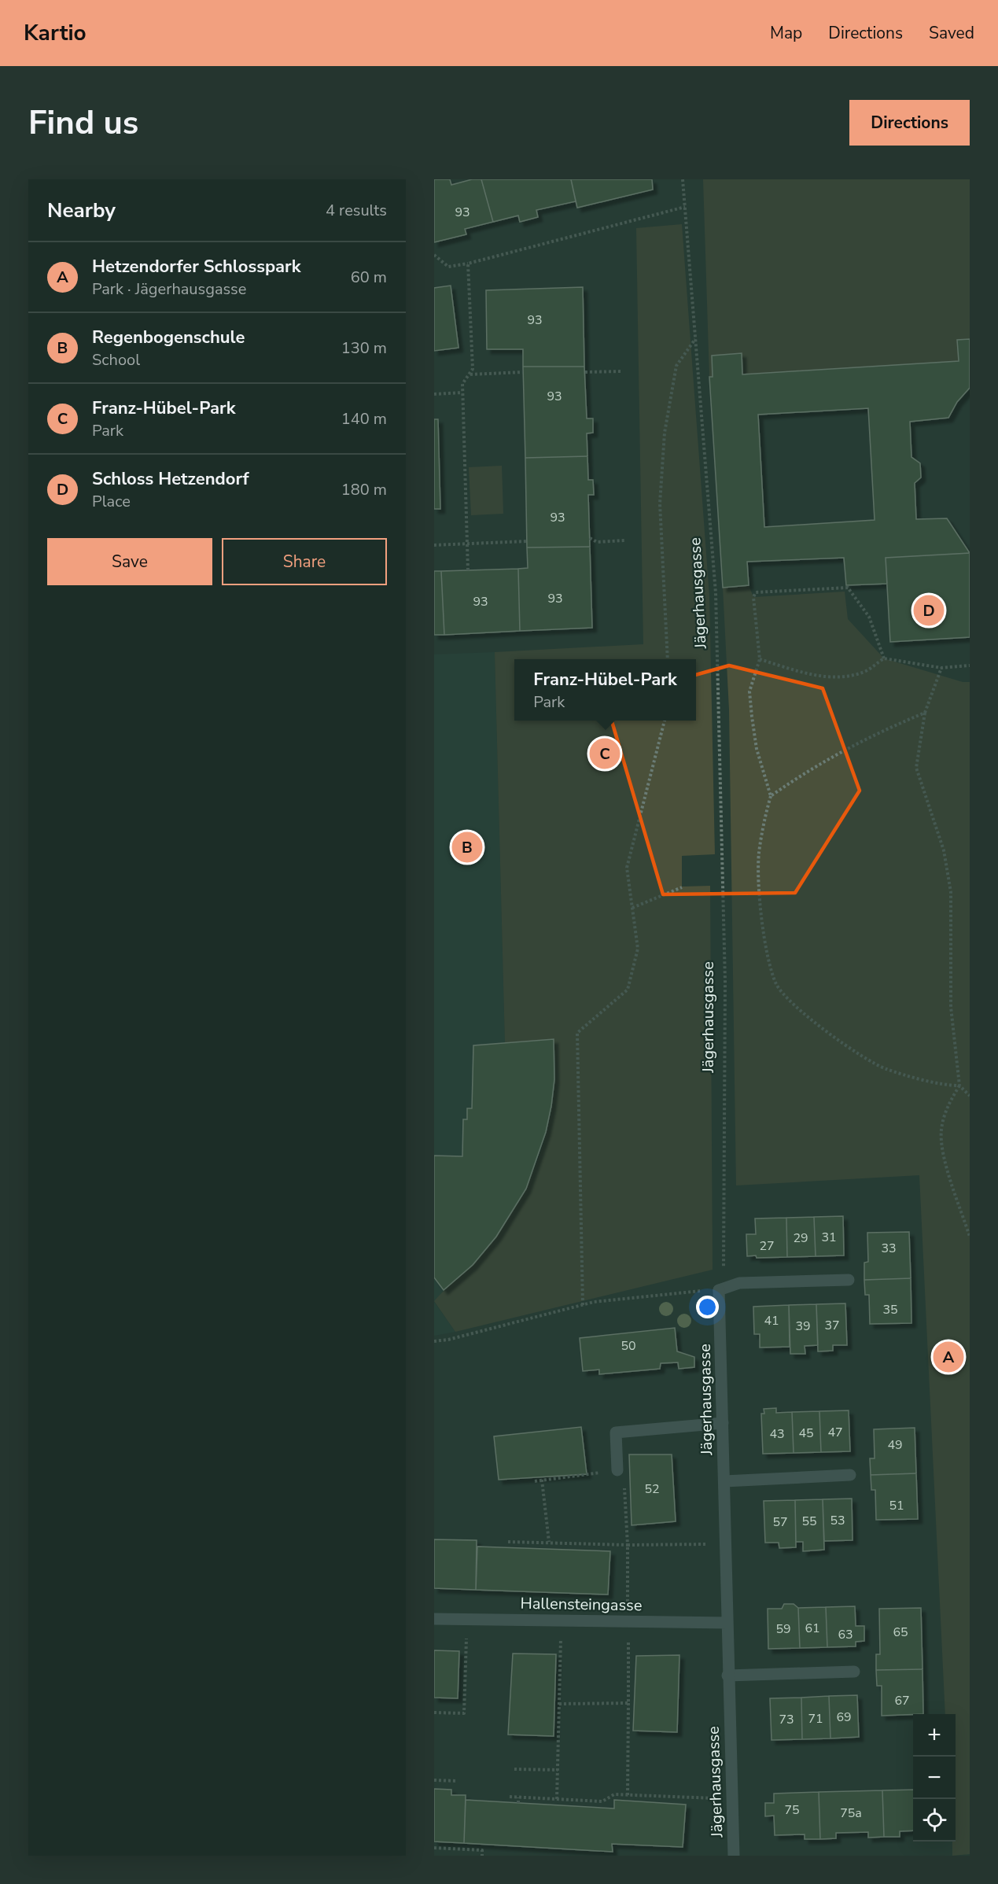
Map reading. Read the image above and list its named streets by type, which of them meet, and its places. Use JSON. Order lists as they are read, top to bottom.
{
  "streets": {
    "street": ["Jägerhausgasse", "Hallensteingasse"]
  },
  "crossings": [
    ["Jägerhausgasse", "Hallensteingasse"]
  ],
  "house_numbers": [
    "93",
    "93",
    "93",
    "93",
    "93",
    "93",
    "31",
    "29",
    "27",
    "33",
    "35",
    "41",
    "37",
    "39",
    "50",
    "47",
    "45",
    "43",
    "49",
    "52",
    "51",
    "53",
    "55",
    "57",
    "61",
    "59",
    "65",
    "63",
    "67",
    "69",
    "71",
    "73",
    "75",
    "75a"
  ],
  "page": {
    "header": "Kartio",
    "nav": ["Map", "Directions", "Saved"],
    "buttons": [
      "Directions",
      ["Save", "Share"]
    ],
    "title": "Find us",
    "heading": ["Nearby", "4 results"],
    "list": [
      {
        "mark": "A",
        "name": "Hetzendorfer Schlosspark",
        "note": "Park · Jägerhausgasse",
        "value": "60 m"
      },
      {
        "mark": "B",
        "name": "Regenbogenschule",
        "note": "School",
        "value": "130 m"
      },
      {
        "mark": "C",
        "name": "Franz-Hübel-Park",
        "note": "Park",
        "value": "140 m"
      },
      {
        "mark": "D",
        "name": "Schloss Hetzendorf",
        "note": "Place",
        "value": "180 m"
      }
    ],
    "pins": [
      "D",
      "C",
      "B",
      "A"
    ],
    "popup": ["Franz-Hübel-Park", "Park"],
    "map_buttons": ["+", "−"]
  }
}
